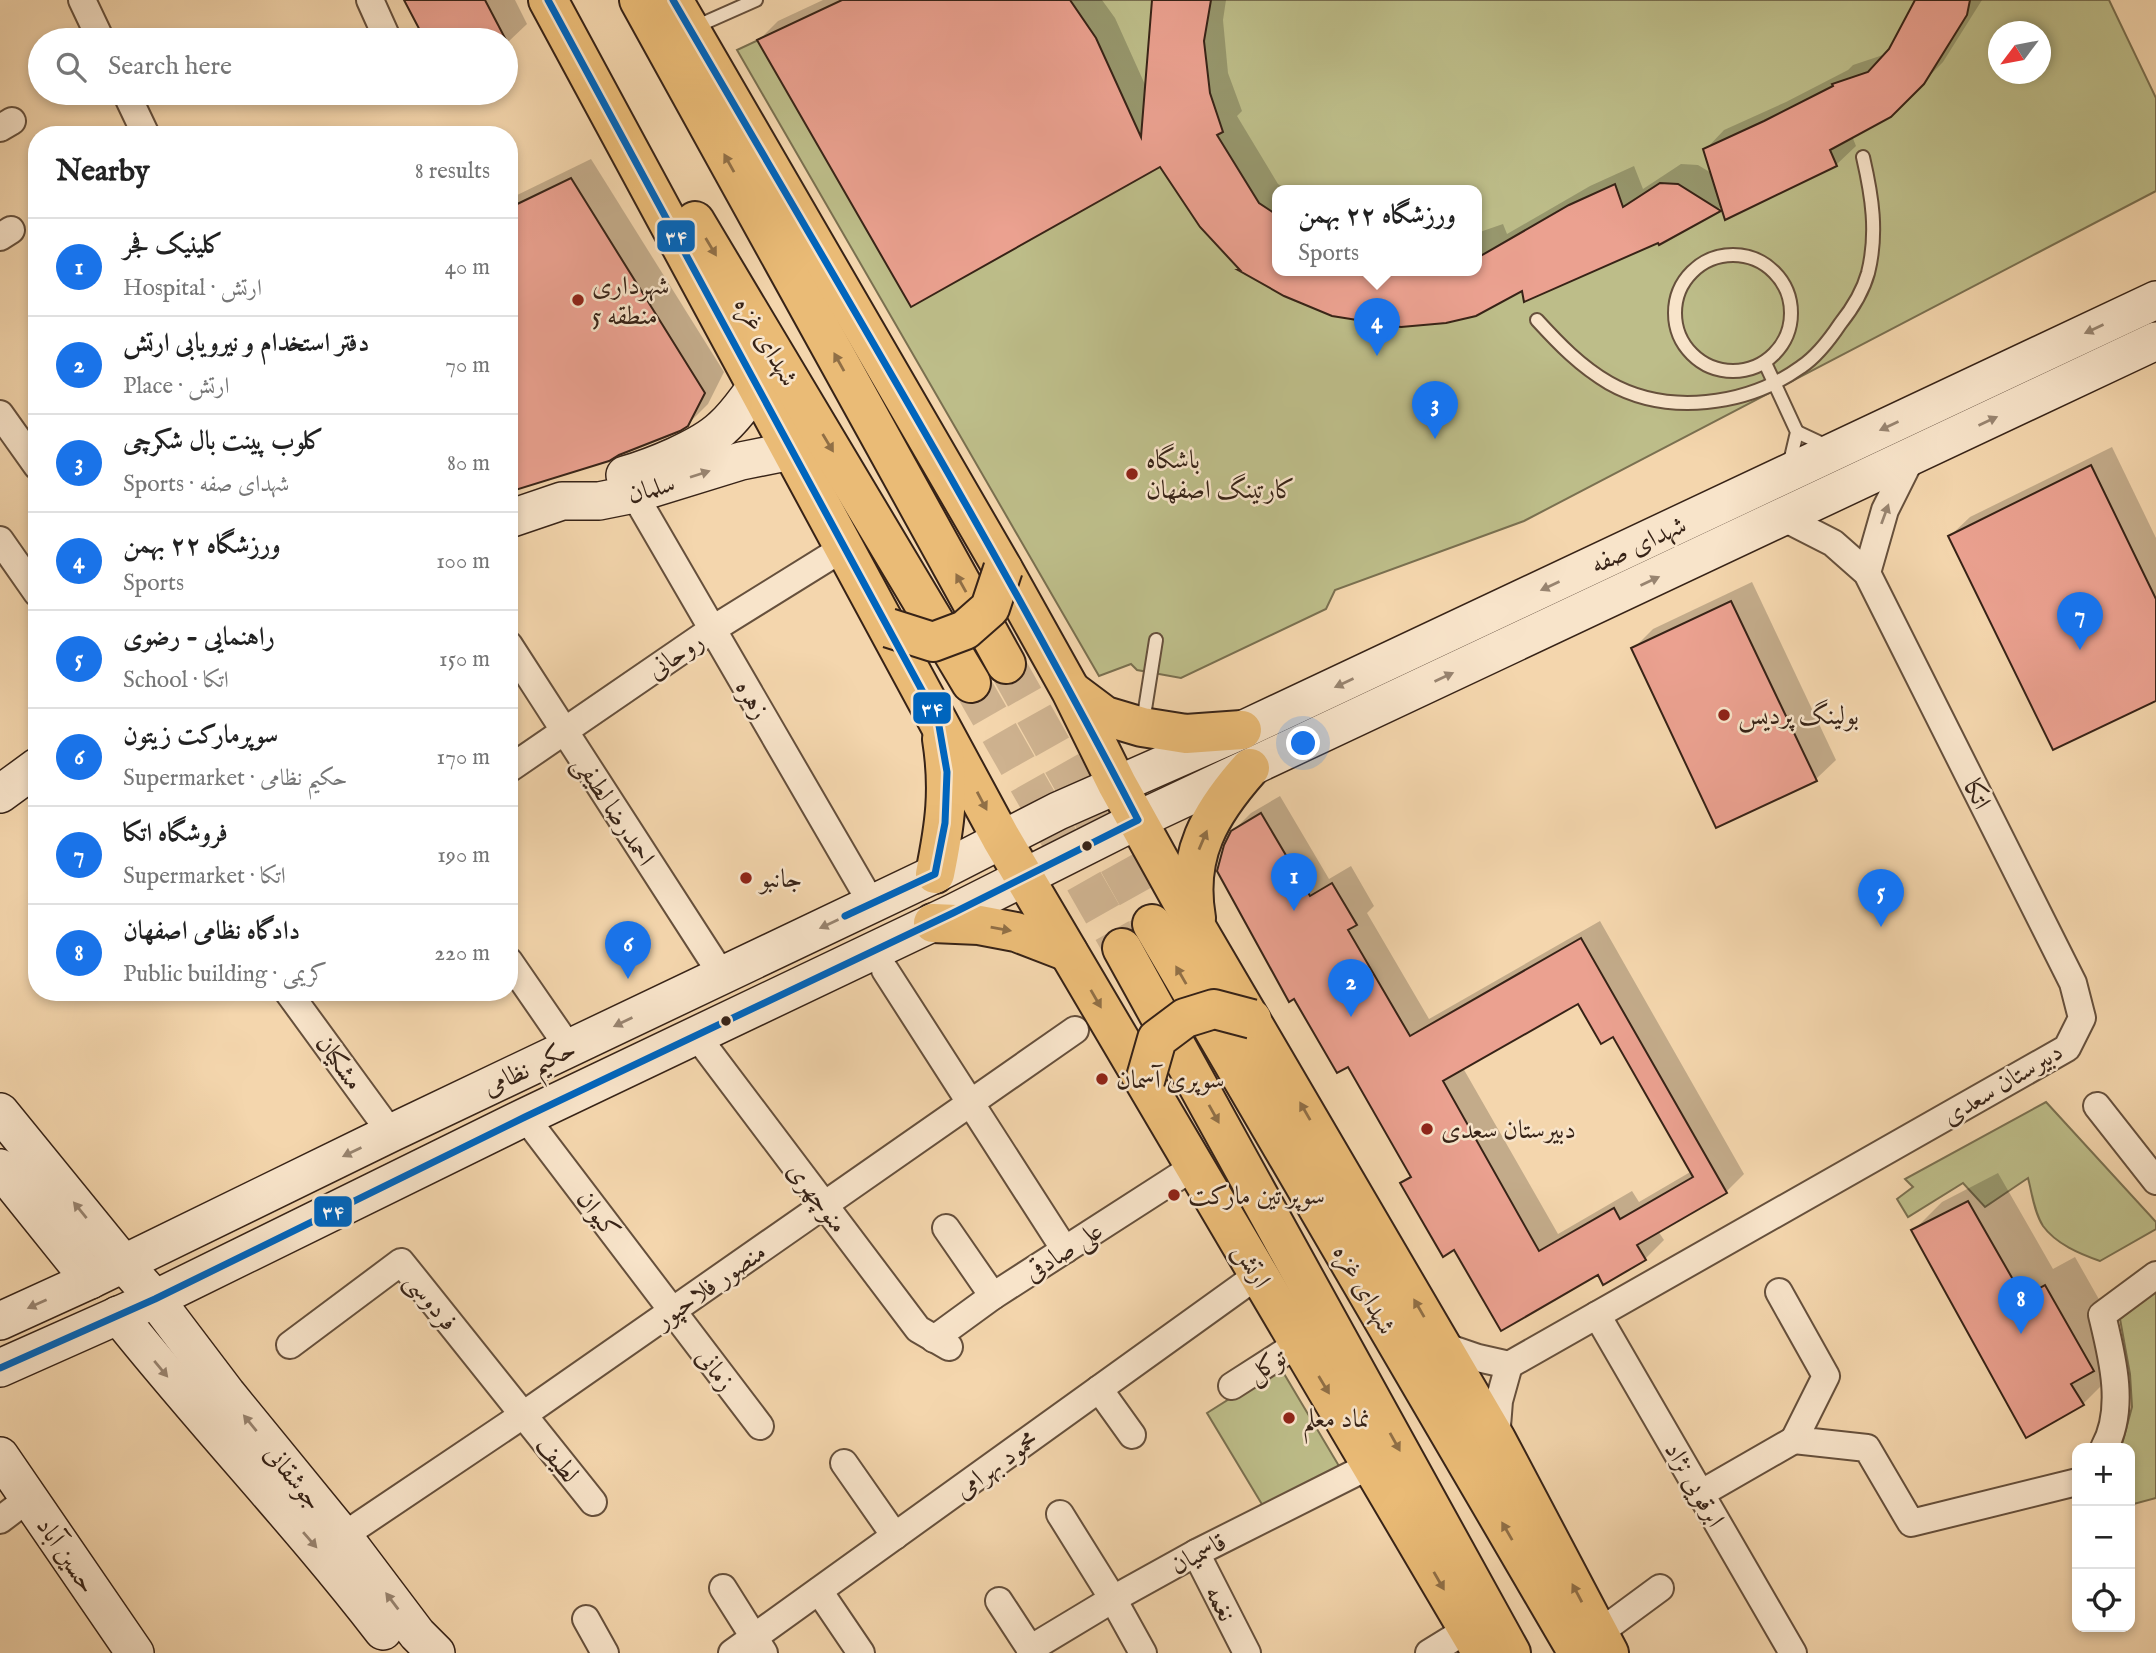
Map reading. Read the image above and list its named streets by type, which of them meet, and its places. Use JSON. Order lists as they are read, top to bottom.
{
  "streets": {
    "main road": [
      "شهدای غزه",
      "سلمان",
      "شهدای صفه",
      "حکیم نظامی",
      "ارتش",
      "جوشقانی",
      "حسین آباد"
    ],
    "street": [
      "روحانی",
      "زهره",
      "اتکا",
      "احمدرضا لطیفی",
      "مشکیان",
      "دبیرستان سعدی",
      "منوچهری",
      "کیوان",
      "علی صادقی",
      "منصور فلاحپور",
      "فردوسی",
      "توکل",
      "زمانی",
      "لطیف",
      "محمود بهرامی",
      "ابرقویی نژاد",
      "قاسمیان",
      "نغمه"
    ]
  },
  "crossings": [
    ["سلمان", "زهره"],
    ["سلمان", "ارتش"],
    ["شهدای صفه", "حکیم نظامی"],
    ["روحانی", "زهره"],
    ["روحانی", "احمدرضا لطیفی"],
    ["روحانی", "ارتش"],
    ["زهره", "حکیم نظامی"],
    ["اتکا", "دبیرستان سعدی"],
    ["احمدرضا لطیفی", "حکیم نظامی"],
    ["مشکیان", "حکیم نظامی"],
    ["حکیم نظامی", "منوچهری"],
    ["حکیم نظامی", "کیوان"],
    ["حکیم نظامی", "ارتش"],
    ["حکیم نظامی", "جوشقانی"],
    ["دبیرستان سعدی", "ابرقویی نژاد"],
    ["منوچهری", "علی صادقی"],
    ["منوچهری", "منصور فلاحپور"],
    ["کیوان", "منصور فلاحپور"],
    ["کیوان", "زمانی"],
    ["علی صادقی", "ارتش"],
    ["ارتش", "توکل"],
    ["ارتش", "محمود بهرامی"],
    ["ارتش", "قاسمیان"],
    ["منصور فلاحپور", "فردوسی"],
    ["منصور فلاحپور", "زمانی"],
    ["منصور فلاحپور", "لطیف"],
    ["منصور فلاحپور", "جوشقانی"],
    ["فردوسی", "لطیف"],
    ["قاسمیان", "نغمه"]
  ],
  "places": [
    "شهرداری منطقه 5",
    "باشگاه کارتینگ اصفهان",
    "بولینگ پردیس",
    "جانبو",
    "سوپری آسمان",
    "دبیرستان سعدی",
    "سوپر تین مارکت",
    "نماد معلم"
  ],
  "lines": ["transit line ۳۴"],
  "north": "bottom left",
  "page": {
    "search": "Search here",
    "heading": ["Nearby", "8 results"],
    "popup": ["ورزشگاه ۲۲ بهمن", "Sports"],
    "list": [
      {
        "mark": "1",
        "name": "کلینیک فجر",
        "note": "Hospital · ارتش",
        "value": "40 m"
      },
      {
        "mark": "2",
        "name": "دفتر استخدام و نیرویابی ارتش",
        "note": "Place · ارتش",
        "value": "70 m"
      },
      {
        "mark": "3",
        "name": "کلوب پینت بال شکرچی",
        "note": "Sports · شهدای صفه",
        "value": "80 m"
      },
      {
        "mark": "4",
        "name": "ورزشگاه ۲۲ بهمن",
        "note": "Sports",
        "value": "100 m"
      },
      {
        "mark": "5",
        "name": "راهنمایی - رضوی",
        "note": "School · اتکا",
        "value": "150 m"
      },
      {
        "mark": "6",
        "name": "سوپرمارکت زیتون",
        "note": "Supermarket · حکیم نظامی",
        "value": "170 m"
      },
      {
        "mark": "7",
        "name": "فروشگاه اتکا",
        "note": "Supermarket · اتکا",
        "value": "190 m"
      },
      {
        "mark": "8",
        "name": "دادگاه نظامی اصفهان",
        "note": "Public building · کریمی",
        "value": "220 m"
      }
    ],
    "pins": [
      "4",
      "3",
      "7",
      "1",
      "5",
      "6",
      "2",
      "8"
    ],
    "map_buttons": ["+", "−"]
  }
}
